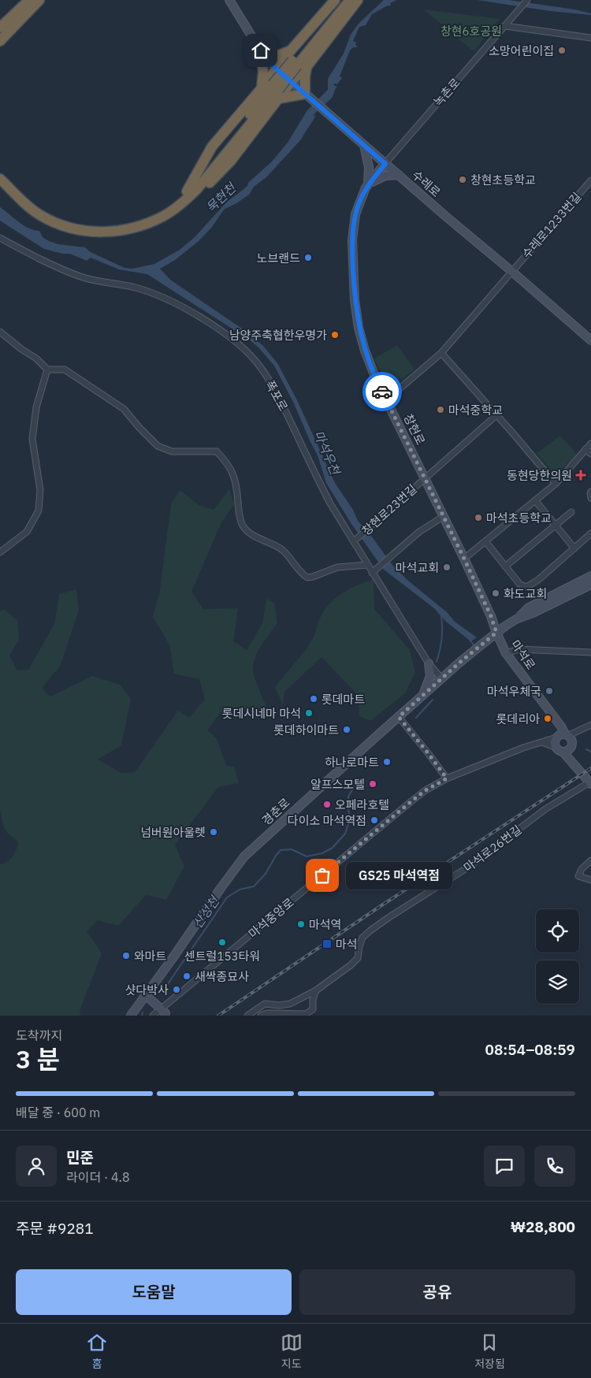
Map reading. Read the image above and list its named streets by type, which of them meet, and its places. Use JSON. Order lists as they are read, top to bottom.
{
  "streets": {
    "street": [
      "녹촌로",
      "수레로",
      "수레로1233번길",
      "폭포로",
      "창현로",
      "창현로23번길",
      "마석로",
      "경춘로",
      "마석로26번길",
      "마석중앙로"
    ]
  },
  "crossings": [
    ["녹촌로", "수레로"],
    ["녹촌로", "창현로"],
    ["수레로", "수레로1233번길"],
    ["수레로", "창현로"],
    ["폭포로", "창현로23번길"],
    ["폭포로", "경춘로"],
    ["창현로", "창현로23번길"],
    ["창현로", "마석로"],
    ["창현로", "경춘로"],
    ["마석로", "경춘로"],
    ["마석로", "마석중앙로"]
  ],
  "water": ["묵현천", "마석우천", "산성천"],
  "parks": ["창현6호공원"],
  "places": {
    "other": [
      "소망어린이집",
      "창현초등학교",
      "노브랜드",
      "남양주축협한우명가",
      "마석중학교",
      "마석초등학교",
      "마석교회",
      "화도교회",
      "마석우체국",
      "롯데마트",
      "롯데시네마 마석",
      "롯데리아",
      "롯데하이마트",
      "하나로마트",
      "알프스모텔",
      "오페라호텔",
      "다이소 마석역점",
      "넘버원아울렛",
      "GS25 마석역점",
      "마석역",
      "센트럴153타워",
      "와마트",
      "새싹종묘사",
      "샷다박사"
    ],
    "health": ["동현당한의원"],
    "transit": ["마석"]
  },
  "page": {
    "bubble": "GS25 마석역점",
    "heading": ["3 분", "도착까지", "08:54–08:59"],
    "panel": [
      "민준",
      "라이더 · 4.8",
      "주문 #9281",
      "₩28,800"
    ],
    "bar": "배달 중 · 600 m",
    "buttons": ["도움말", "공유"],
    "tabs": ["홈", "지도", "저장됨"]
  }
}
